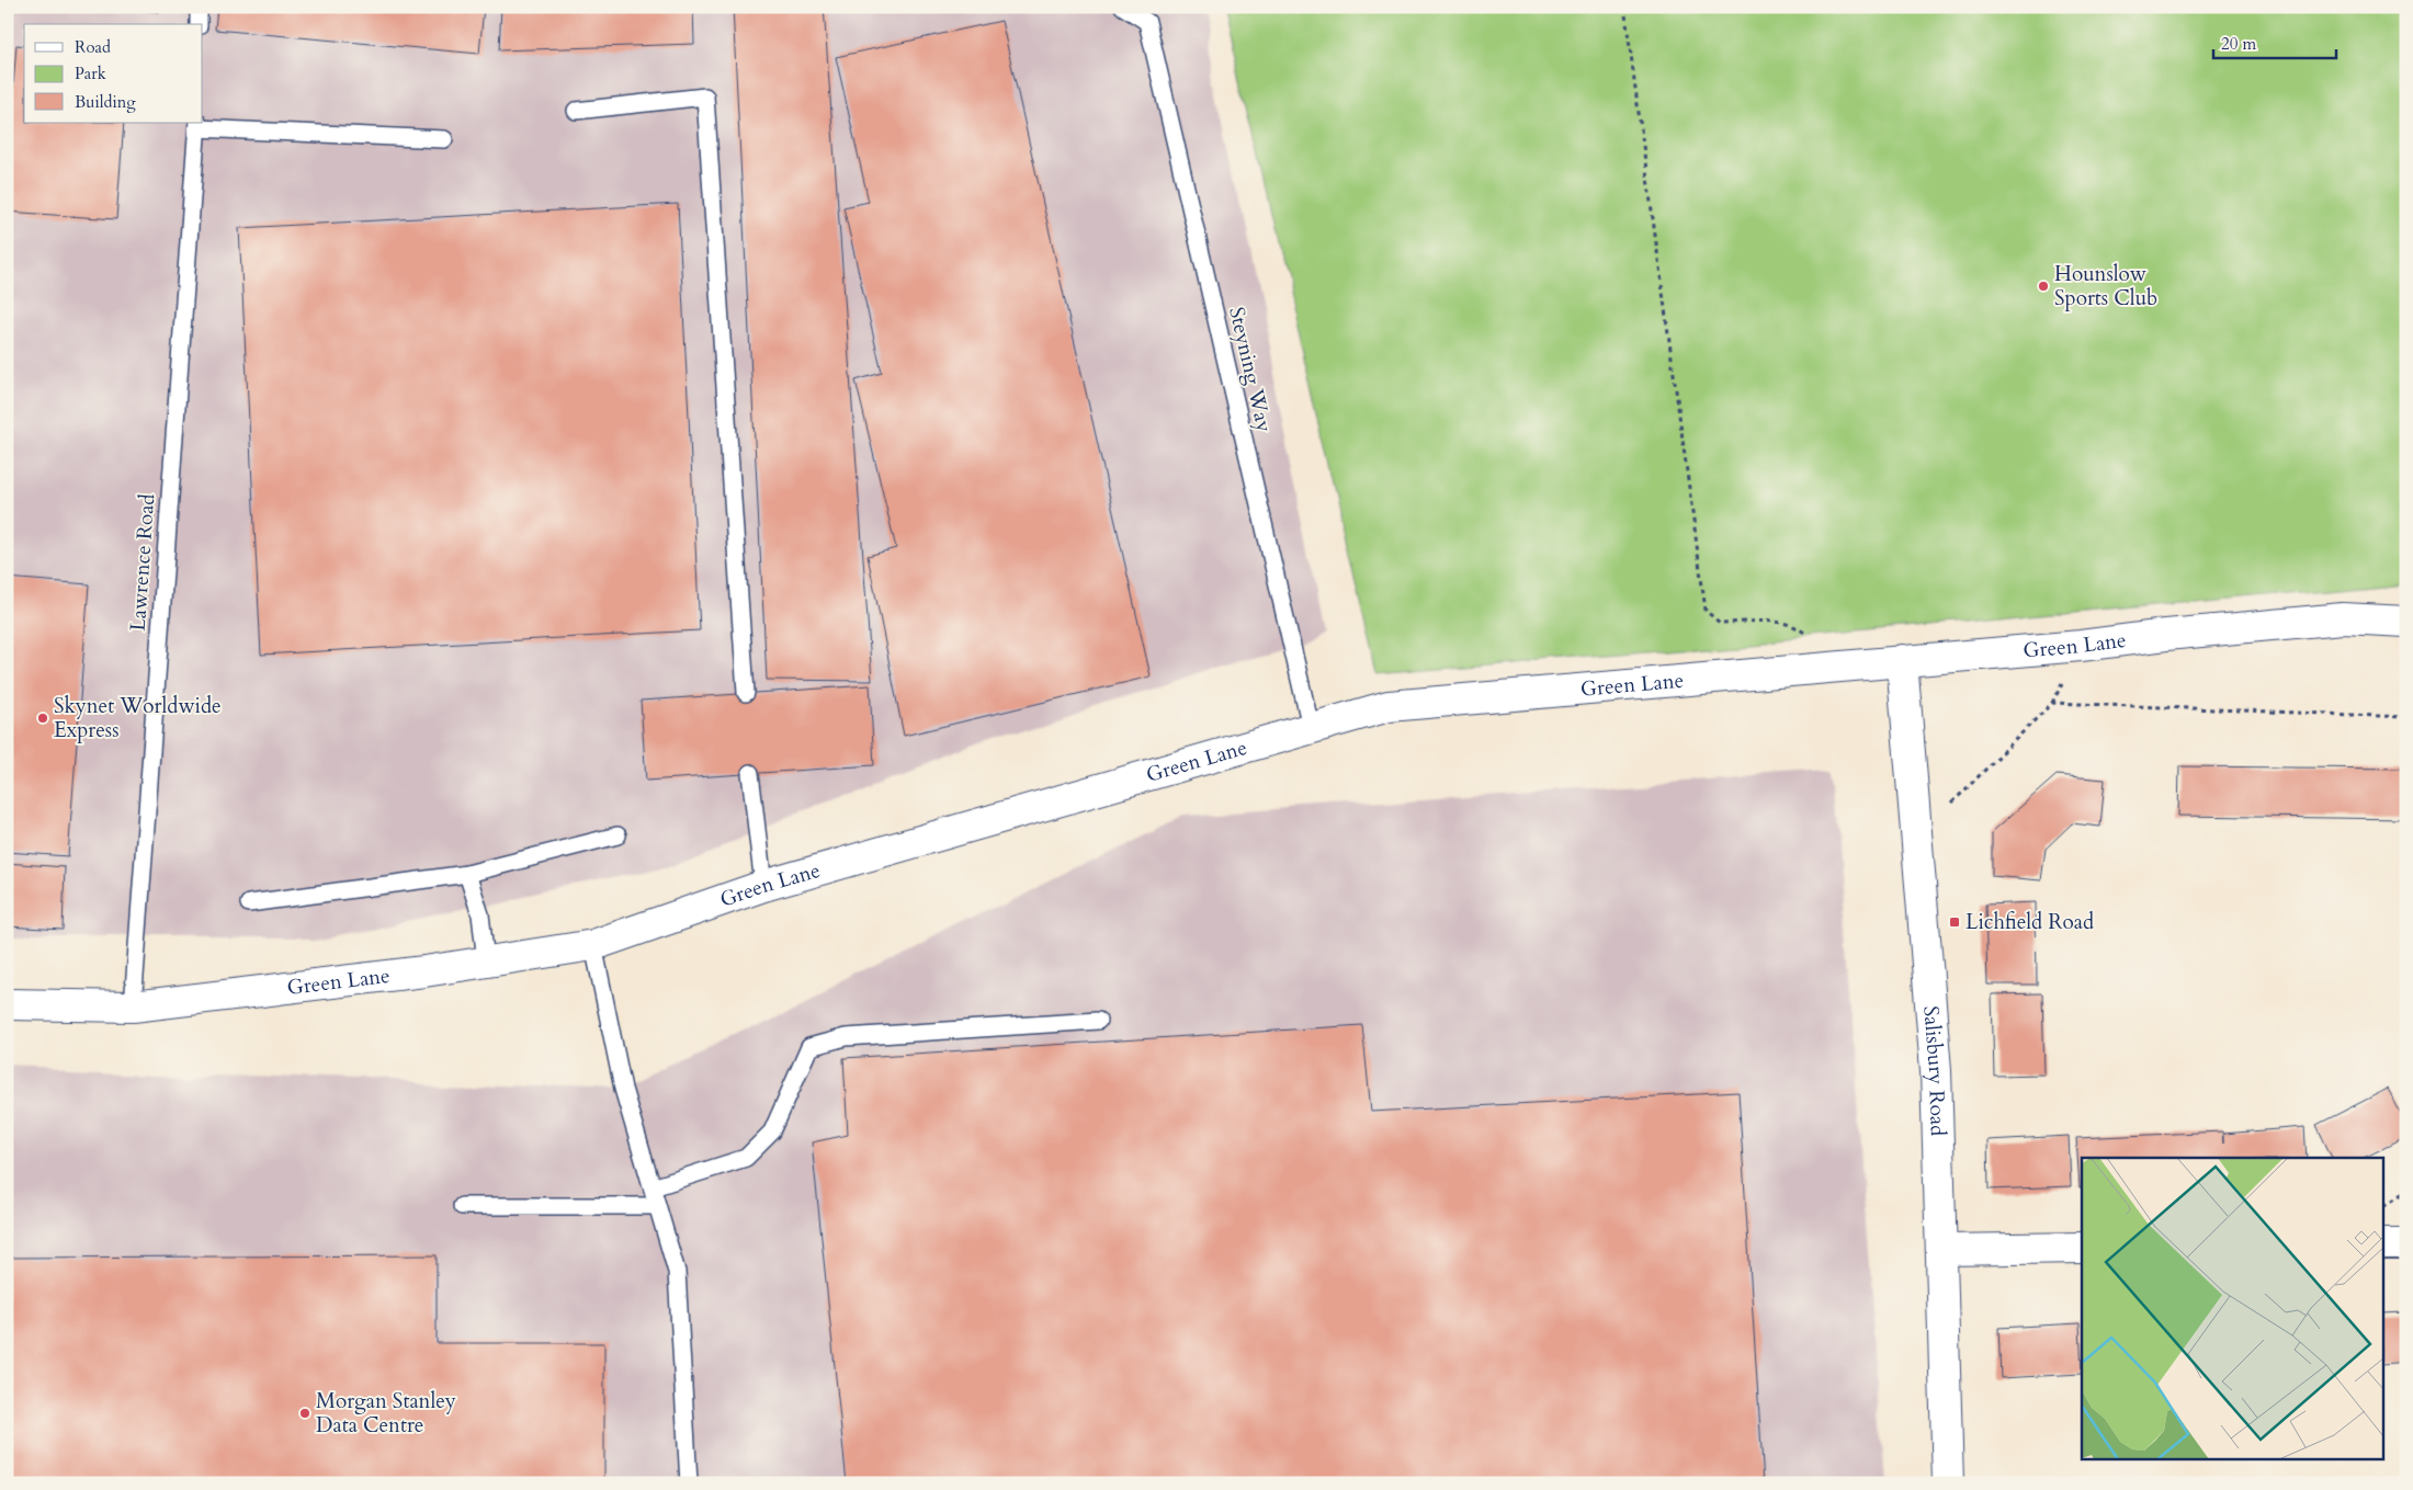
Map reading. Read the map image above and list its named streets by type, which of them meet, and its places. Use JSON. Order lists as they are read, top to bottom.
{
  "streets": {
    "street": ["Green Lane", "Salisbury Road"],
    "lane": ["Steyning Way", "Lawrence Road"]
  },
  "crossings": [
    ["Steyning Way", "Green Lane"],
    ["Lawrence Road", "Green Lane"],
    ["Green Lane", "Salisbury Road"]
  ],
  "places": {
    "other": ["Hounslow Sports Club", "Skynet Worldwide Express", "Morgan Stanley Data Centre"],
    "transit": ["Lichfield Road"]
  },
  "legend": ["Road", "Park", "Building"],
  "scale_bar": "20 m"
}
